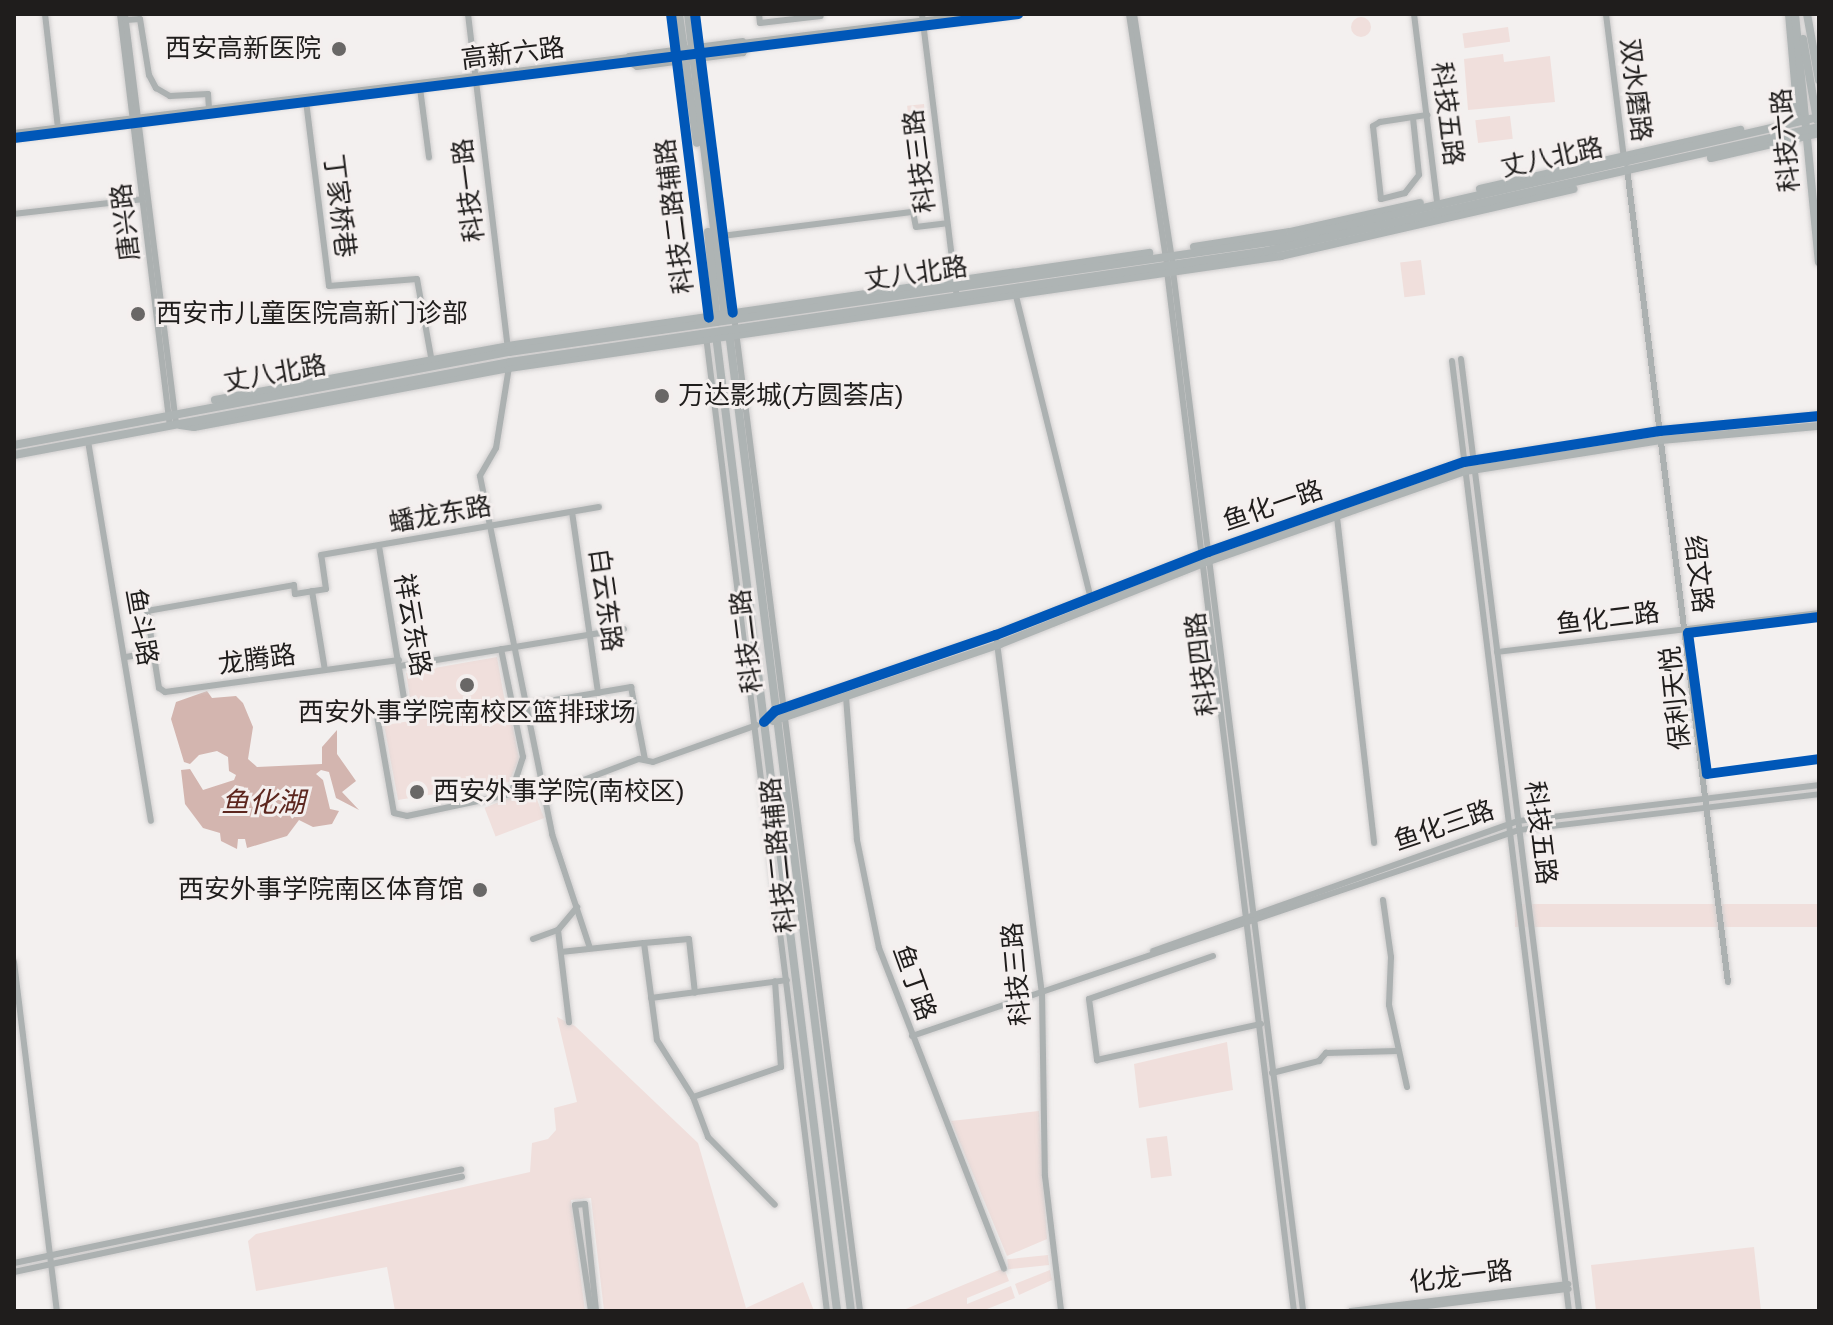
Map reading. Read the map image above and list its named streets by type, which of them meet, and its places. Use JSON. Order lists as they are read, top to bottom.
{
  "streets": {
    "main road": [
      "科技六路",
      "丈八北路",
      "鱼化一路",
      "科技二路"
    ],
    "street": [
      "高新六路",
      "双水磨路",
      "科技五路",
      "科技三路",
      "科技一路",
      "丁家桥巷",
      "科技二路辅路",
      "唐兴路",
      "蟠龙东路",
      "绍文路",
      "白云东路",
      "鱼化二路",
      "祥云东路",
      "鱼斗路",
      "龙腾路",
      "科技四路",
      "鱼化三路",
      "鱼丁路",
      "化龙一路"
    ],
    "cycle path": ["保利天悦"]
  },
  "crossings": [
    ["高新六路", "科技一路"],
    ["高新六路", "丁家桥巷"],
    ["高新六路", "唐兴路"],
    ["高新六路", "科技二路"],
    ["双水磨路", "丈八北路"],
    ["双水磨路", "绍文路"],
    ["科技五路", "丈八北路"],
    ["科技五路", "鱼化一路"],
    ["科技五路", "鱼化二路"],
    ["科技五路", "鱼化三路"],
    ["科技五路", "化龙一路"],
    ["科技六路", "丈八北路"],
    ["丈八北路", "科技三路"],
    ["丈八北路", "科技一路"],
    ["丈八北路", "丁家桥巷"],
    ["丈八北路", "唐兴路"],
    ["丈八北路", "绍文路"],
    ["丈八北路", "鱼斗路"],
    ["丈八北路", "科技二路"],
    ["丈八北路", "科技四路"],
    ["科技三路", "鱼化一路"],
    ["科技三路", "鱼化三路"],
    ["科技一路", "蟠龙东路"],
    ["科技一路", "龙腾路"],
    ["科技二路辅路", "鱼化一路"],
    ["科技二路辅路", "科技二路"],
    ["鱼化一路", "绍文路"],
    ["鱼化一路", "科技二路"],
    ["鱼化一路", "科技四路"],
    ["鱼化一路", "鱼丁路"],
    ["蟠龙东路", "白云东路"],
    ["蟠龙东路", "祥云东路"],
    ["绍文路", "鱼化二路"],
    ["绍文路", "鱼化三路"],
    ["白云东路", "龙腾路"],
    ["祥云东路", "龙腾路"],
    ["科技四路", "鱼化三路"],
    ["鱼化三路", "鱼丁路"]
  ],
  "water": ["鱼化湖"],
  "places": [
    "西安高新医院",
    "西安市儿童医院高新门诊部",
    "万达影城(方圆荟店)",
    "西安外事学院南校区篮排球场",
    "西安外事学院(南校区)",
    "西安外事学院南区体育馆"
  ]
}
